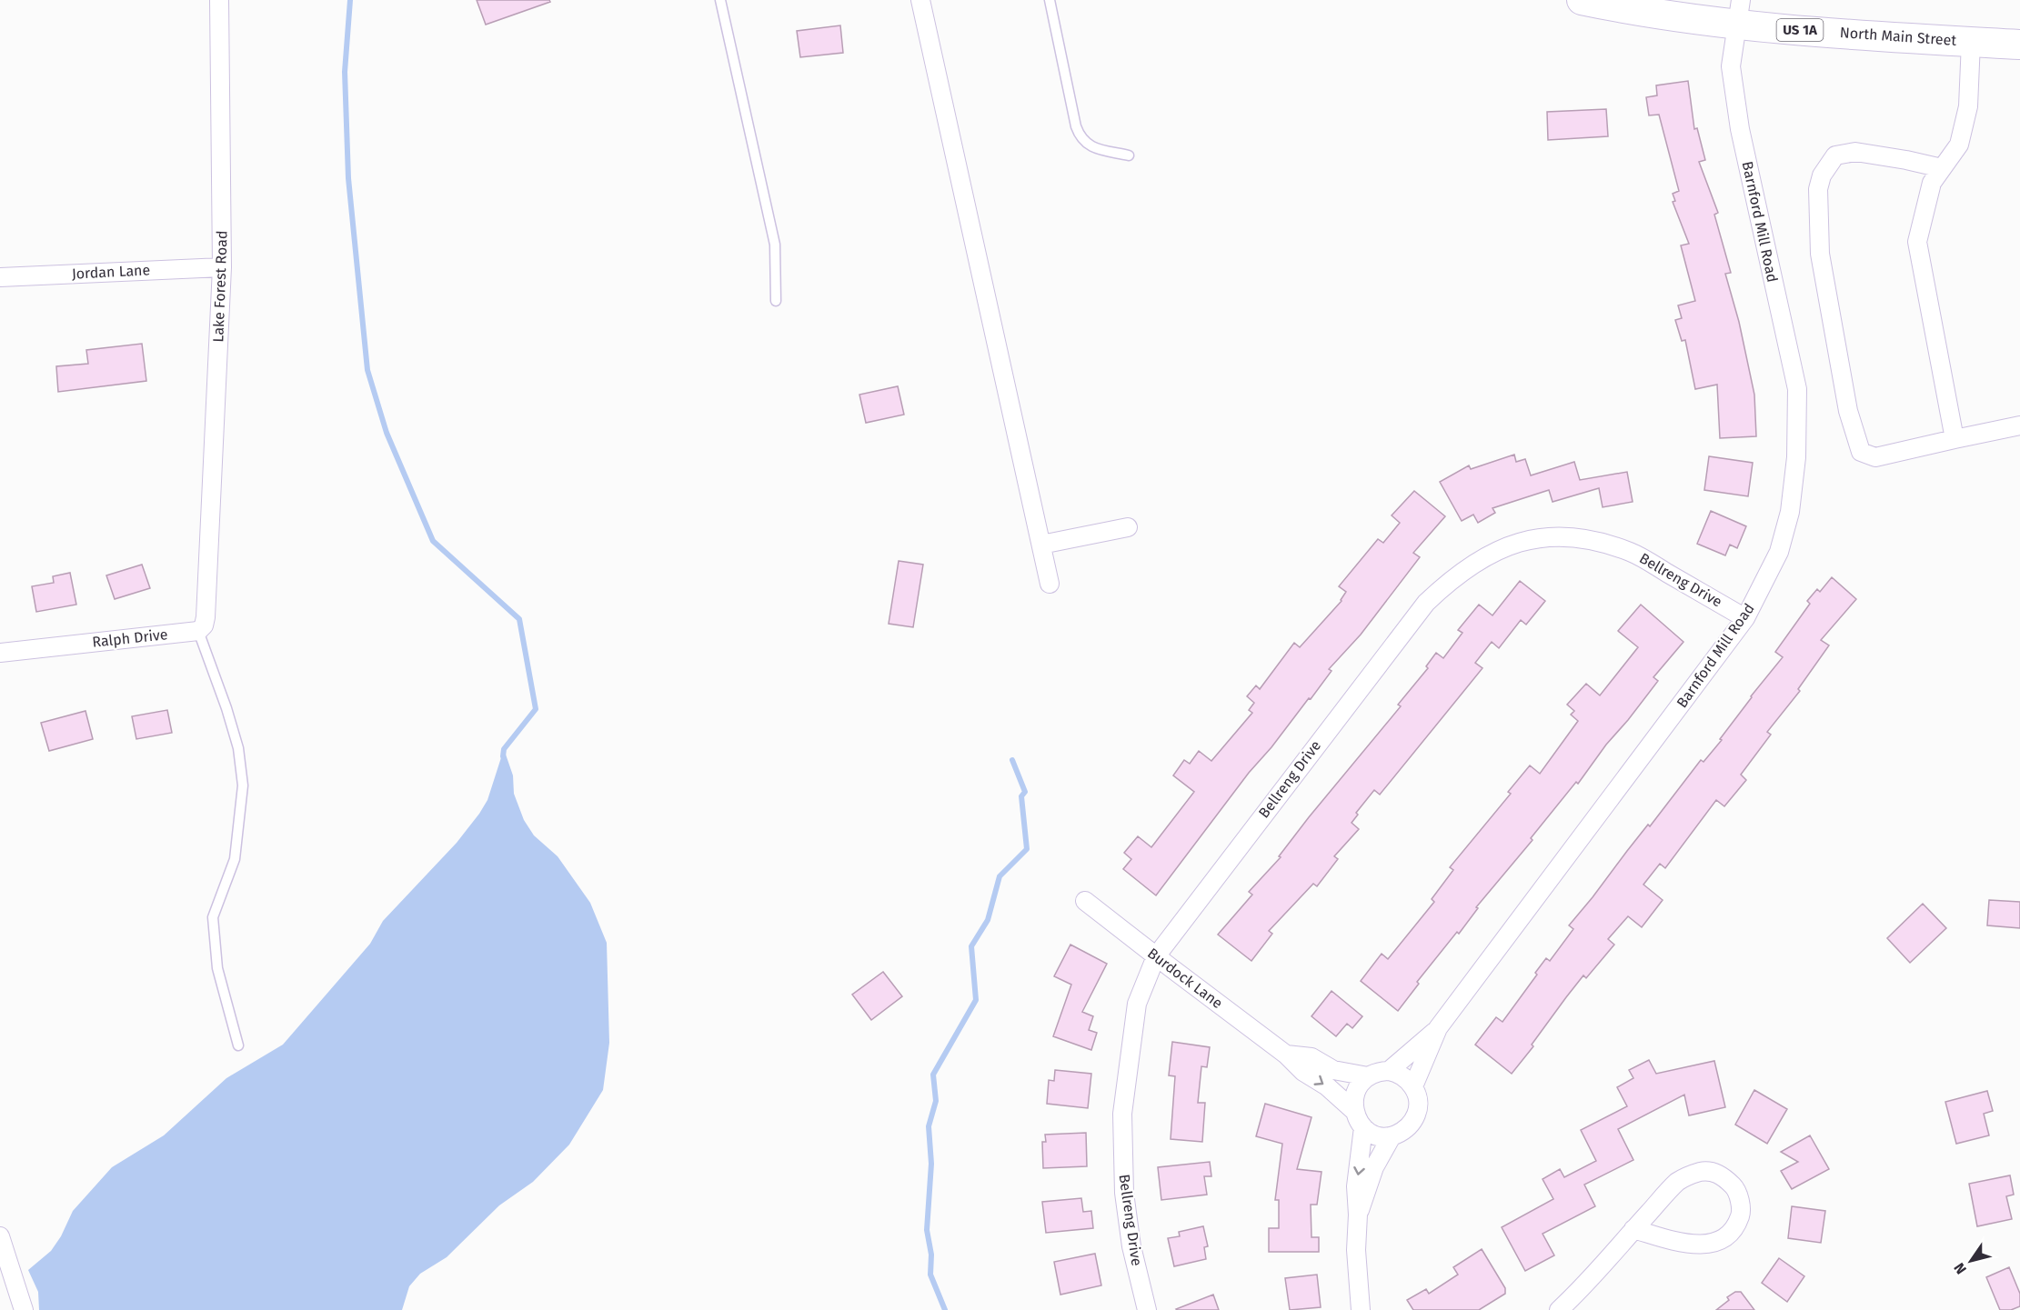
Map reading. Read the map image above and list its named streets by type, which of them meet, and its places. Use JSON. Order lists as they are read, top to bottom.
{
  "streets": {
    "main road": ["US 1A", "North Main Street"],
    "street": [
      "Barnford Mill Road",
      "Jordan Lane",
      "Lake Forest Road",
      "Bellreng Drive",
      "Ralph Drive",
      "Burdock Lane"
    ]
  },
  "crossings": [
    ["North Main Street", "Barnford Mill Road"],
    ["Barnford Mill Road", "Bellreng Drive"],
    ["Barnford Mill Road", "Burdock Lane"],
    ["Jordan Lane", "Lake Forest Road"],
    ["Lake Forest Road", "Ralph Drive"],
    ["Bellreng Drive", "Burdock Lane"]
  ],
  "north": "bottom left"
}
